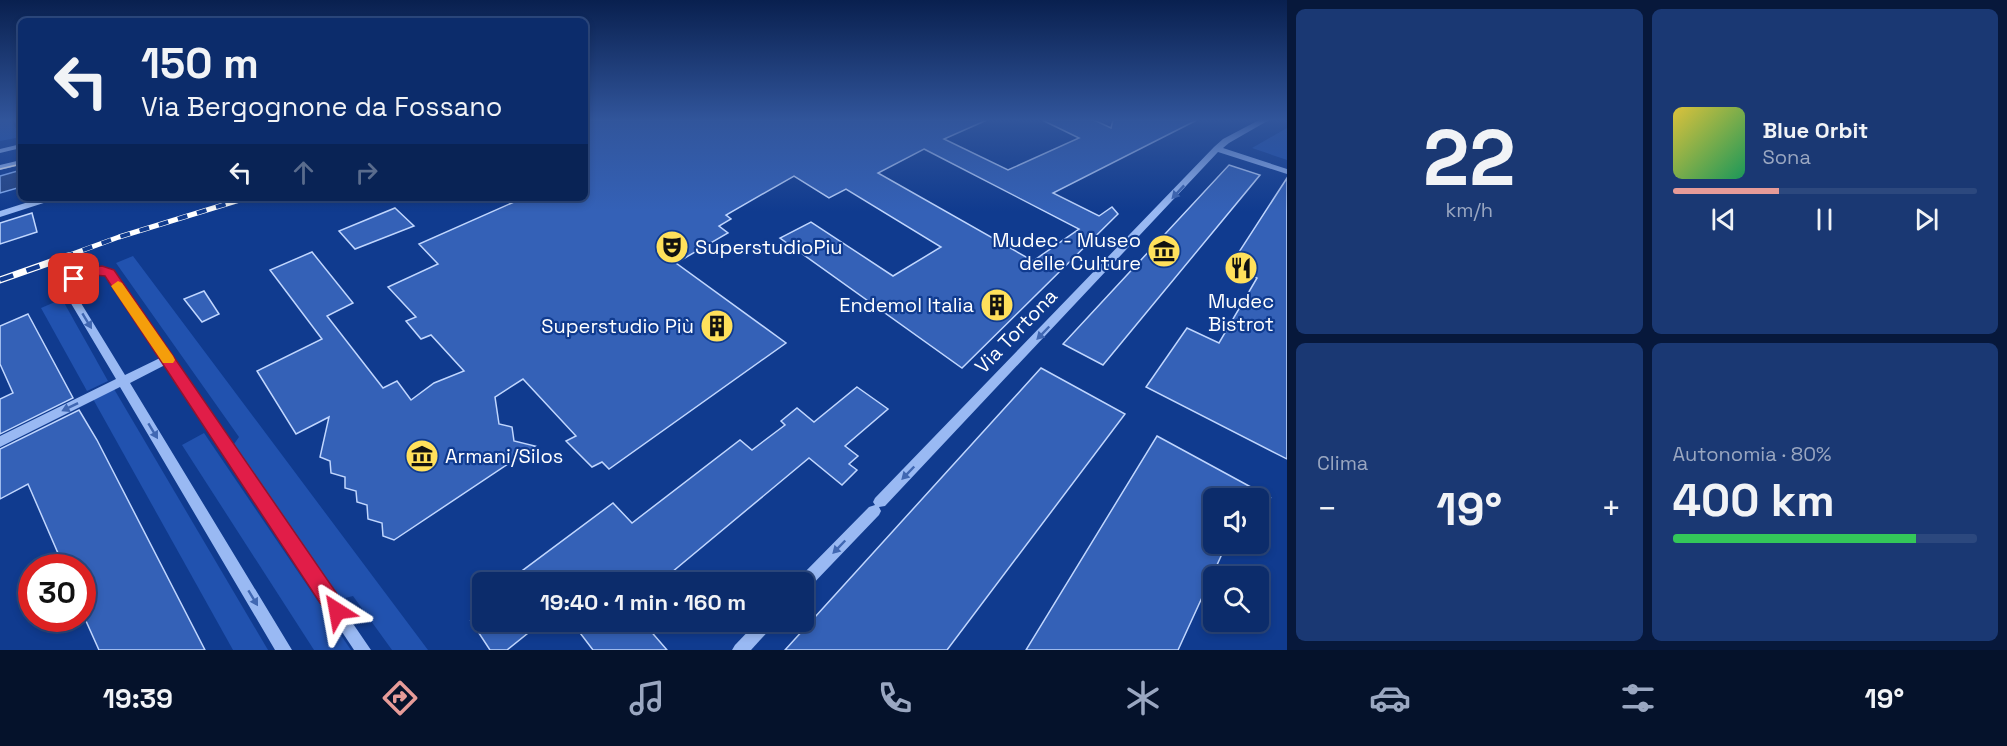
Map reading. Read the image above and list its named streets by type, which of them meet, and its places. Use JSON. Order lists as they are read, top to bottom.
{
  "streets": {
    "street": ["Via Tortona"]
  },
  "one_way": ["Via Tortona"],
  "places": {
    "theatre": ["SuperstudioPiu"],
    "museum": ["Mudec - Museo delle Culture", "Armani/Silos"],
    "restaurant": ["Mudec Bistrot"],
    "building": ["Endemol Italia", "Superstudio Più"]
  },
  "page": {
    "tile": [
      ["22", "km/h"],
      "Clima",
      ["Autonomia · 80%", "400 km"]
    ],
    "turn": ["150 m", "Via Bergognone da Fossano"],
    "song": ["Blue Orbit", "Sona"],
    "heat": ["−", "19°", "+"],
    "limit": "30",
    "trip": "19:40 · 1 min · 160 m",
    "tabs": ["19:39", "19°"]
  }
}
